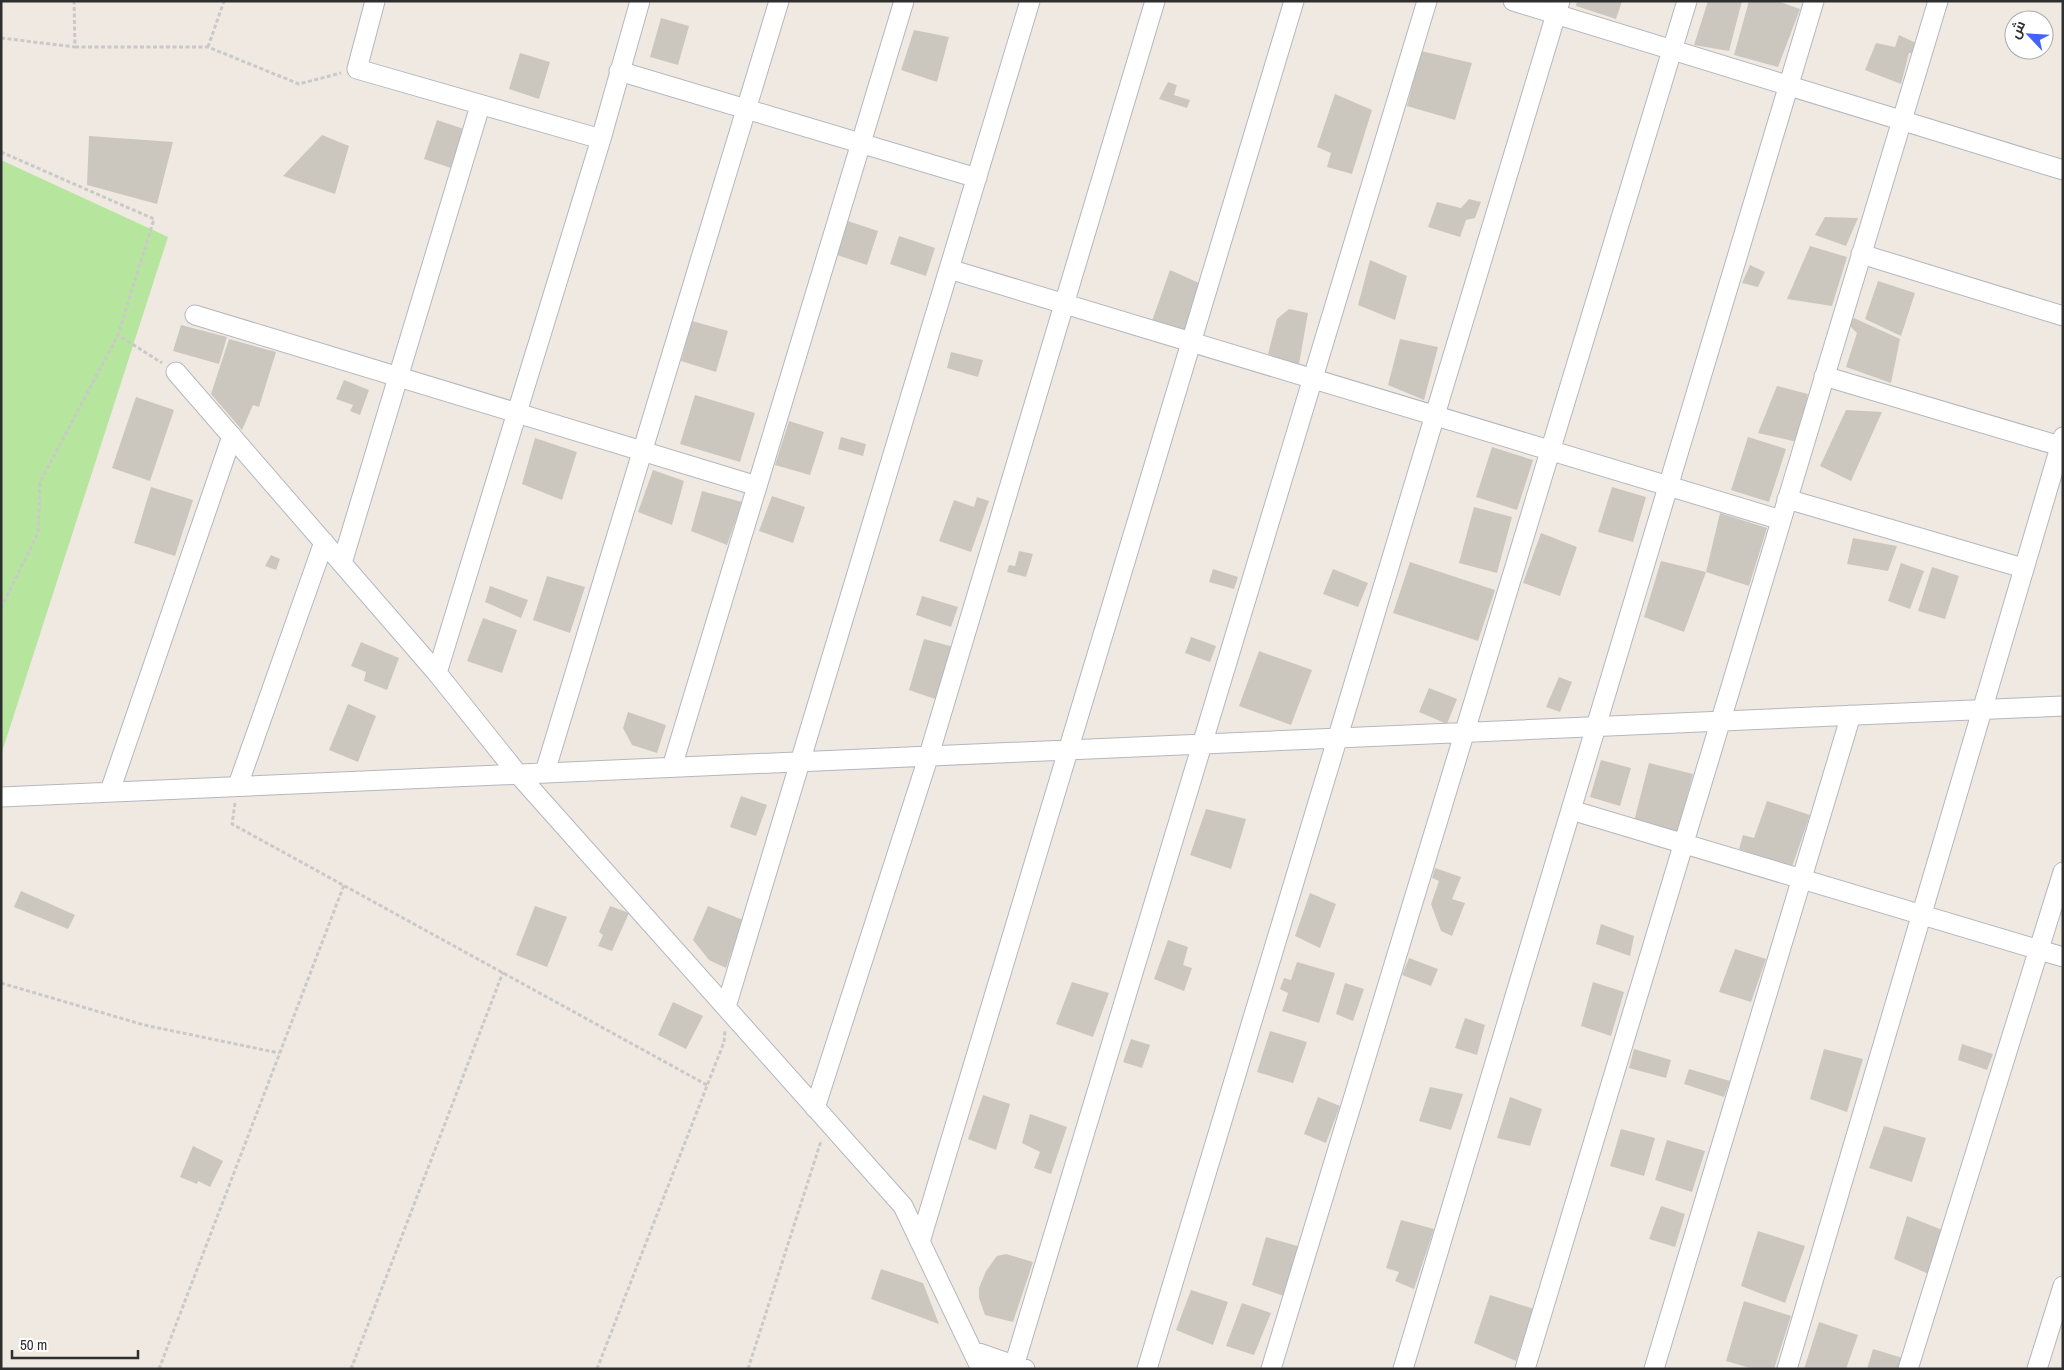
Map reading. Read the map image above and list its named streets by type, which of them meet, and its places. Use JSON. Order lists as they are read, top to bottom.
{
  "scale_bar": "50 m",
  "north": "top left"
}
